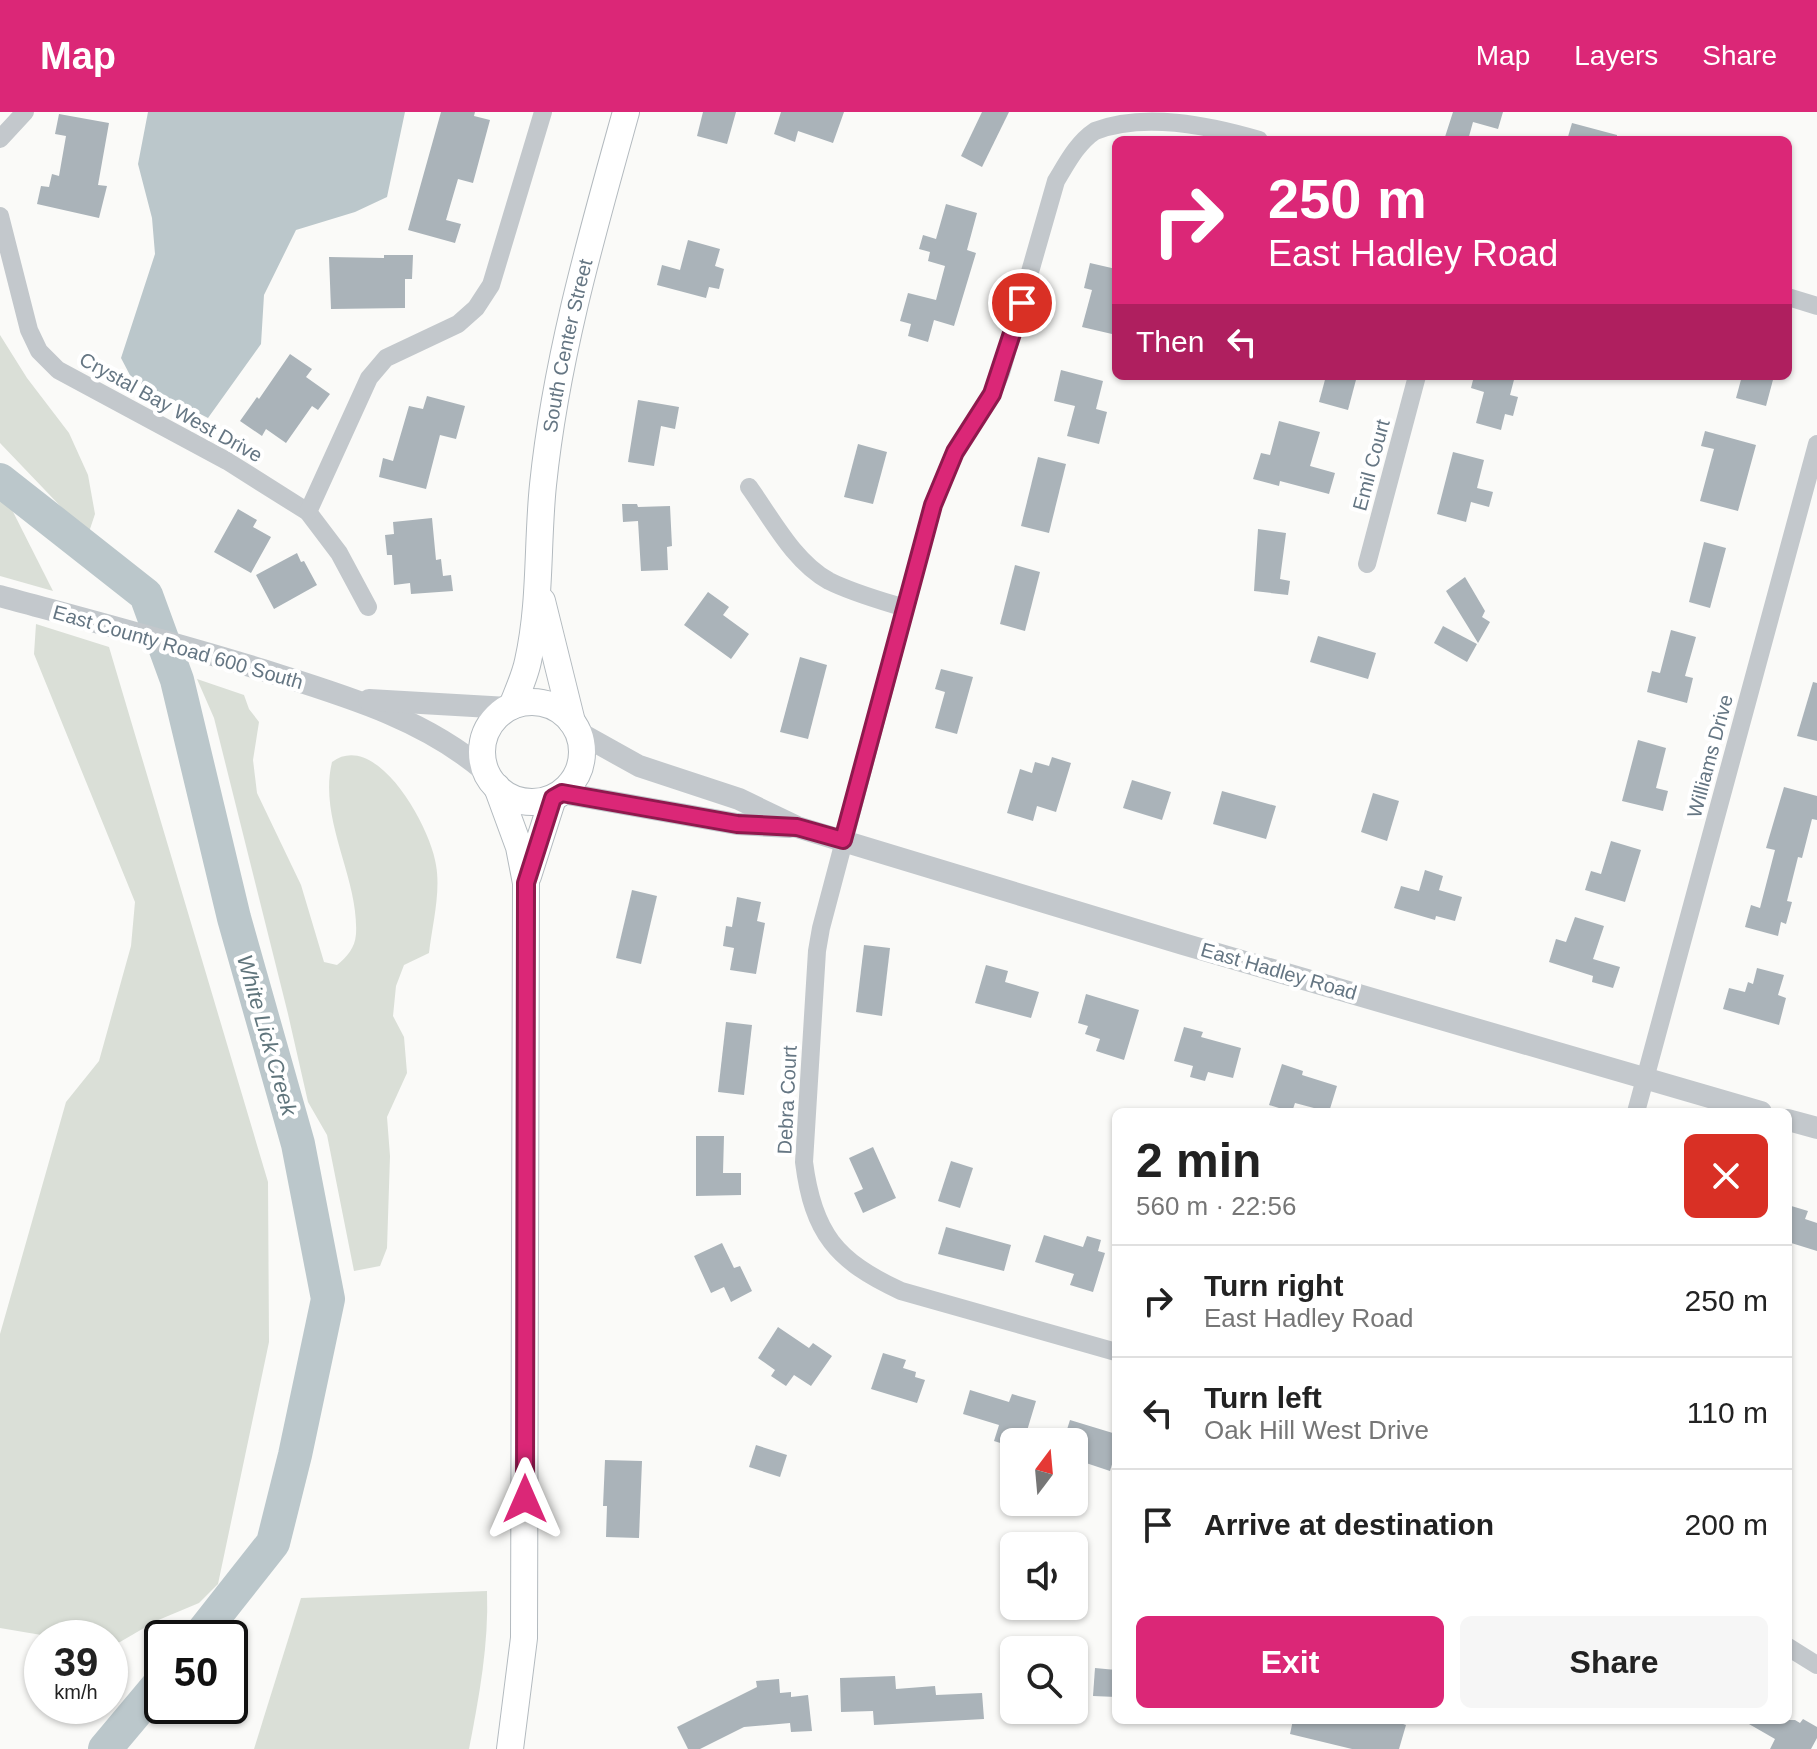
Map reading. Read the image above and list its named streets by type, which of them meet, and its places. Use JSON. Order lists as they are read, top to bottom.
{
  "streets": {
    "main road": ["South Center Street"],
    "street": [
      "Crystal Bay West Drive",
      "Emil Court",
      "East County Road 600 South",
      "Williams Drive",
      "East Hadley Road",
      "Debra Court"
    ]
  },
  "crossings": [
    ["South Center Street", "East County Road 600 South"],
    ["South Center Street", "East Hadley Road"],
    ["East County Road 600 South", "East Hadley Road"],
    ["Williams Drive", "East Hadley Road"],
    ["East Hadley Road", "Debra Court"]
  ],
  "water": ["White Lick Creek"],
  "north": "top",
  "page": {
    "header": "Map",
    "nav": ["Map", "Layers", "Share"],
    "turn": ["250 m", "East Hadley Road"],
    "then": "Then",
    "heading": ["2 min", "560 m · 22:56"],
    "list": [
      {
        "name": "Turn right",
        "note": "East Hadley Road",
        "value": "250 m"
      },
      {
        "name": "Turn left",
        "note": "Oak Hill West Drive",
        "value": "110 m"
      },
      {
        "name": "Arrive at destination",
        "value": "200 m"
      }
    ],
    "buttons": ["Exit", "Share"],
    "speed": "39 km/h",
    "limit": "50"
  }
}
